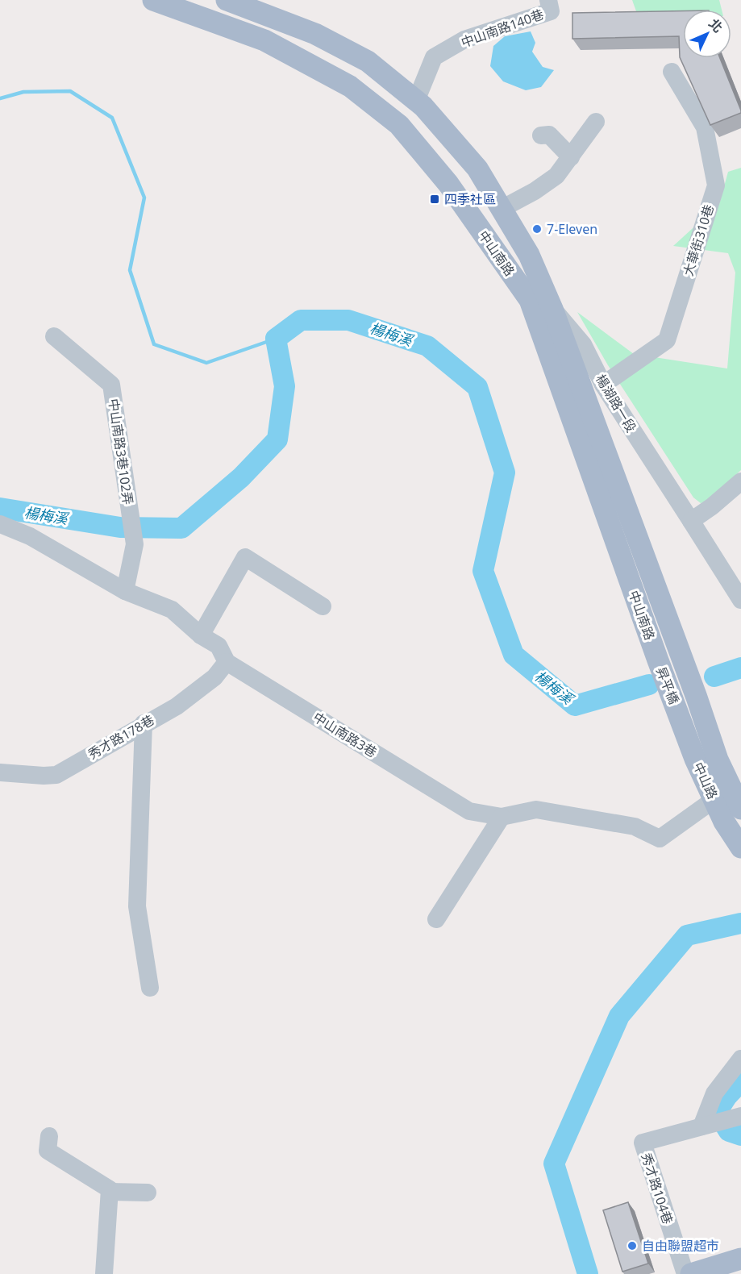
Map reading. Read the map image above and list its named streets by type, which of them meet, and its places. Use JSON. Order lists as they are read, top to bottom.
{
  "streets": {
    "main road": ["中山南路", "昇平橋", "中山路"],
    "street": [
      "中山南路140巷",
      "大華街310巷",
      "楊湖路一段",
      "中山南路3巷102弄",
      "中山南路3巷",
      "秀才路178巷",
      "秀才路104巷"
    ]
  },
  "crossings": [
    ["中山南路140巷", "中山南路"],
    ["大華街310巷", "楊湖路一段"],
    ["中山南路", "楊湖路一段"],
    ["中山南路", "昇平橋"],
    ["中山南路3巷102弄", "中山南路3巷"],
    ["昇平橋", "中山路"],
    ["中山南路3巷", "秀才路178巷"],
    ["中山南路3巷", "中山路"]
  ],
  "water": ["楊梅溪"],
  "places": {
    "transit": ["四季社區"],
    "other": ["7-Eleven", "自由聯盟超市"]
  },
  "north": "top right"
}
